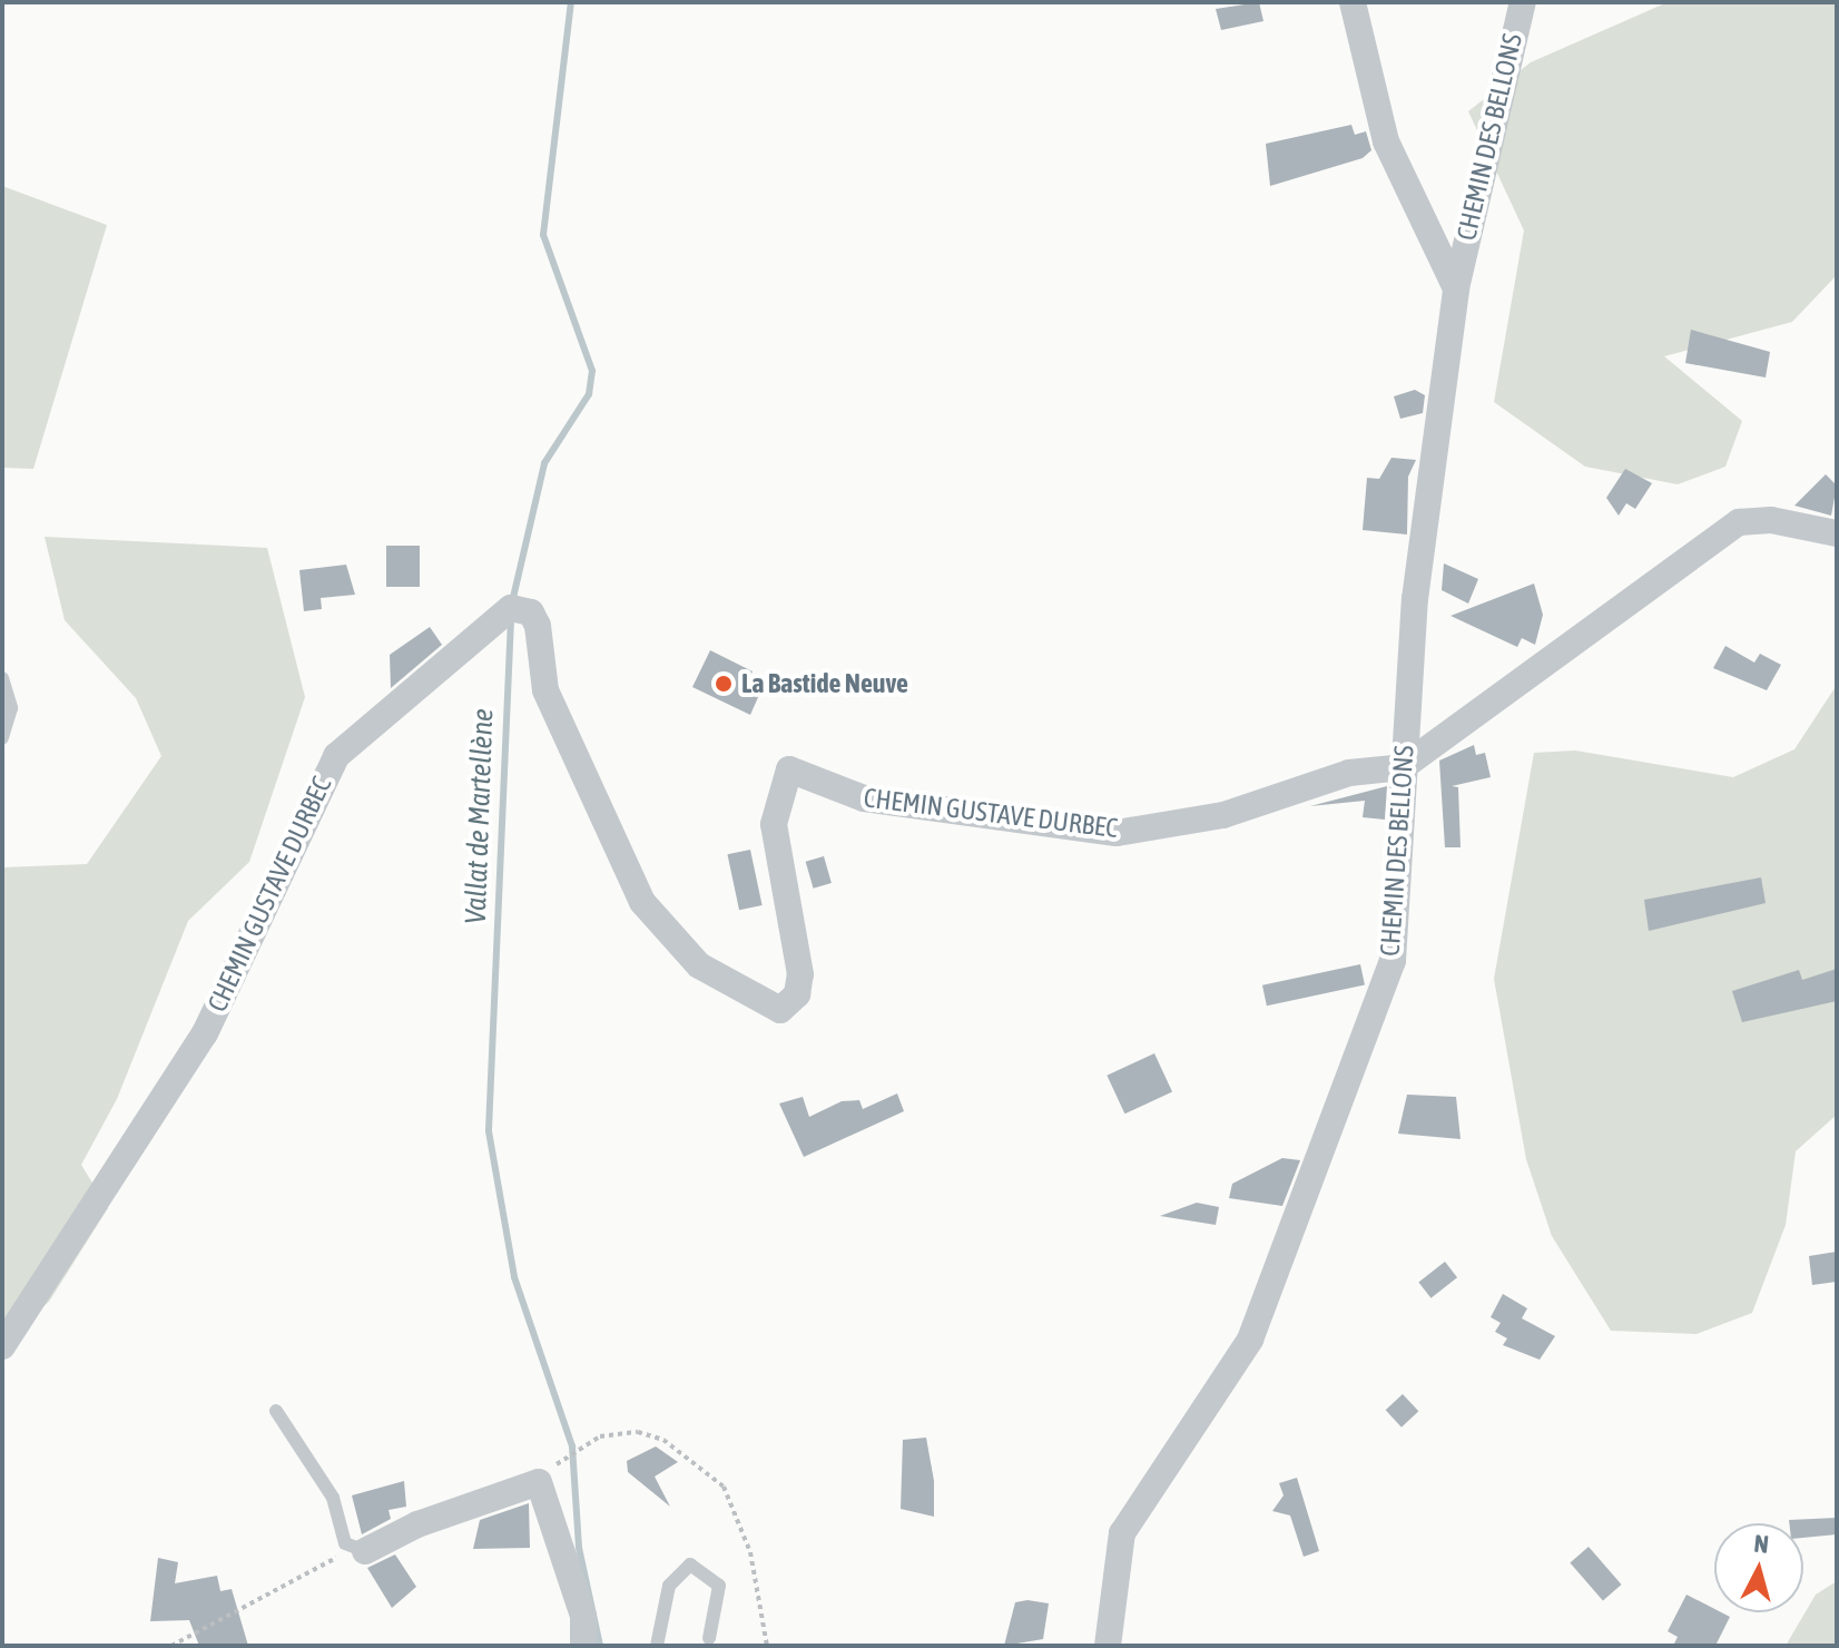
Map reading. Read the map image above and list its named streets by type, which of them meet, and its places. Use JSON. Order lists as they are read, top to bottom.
{
  "streets": {
    "street": ["CHEMIN DES BELLONS", "CHEMIN GUSTAVE DURBEC"]
  },
  "crossings": [
    ["CHEMIN DES BELLONS", "CHEMIN GUSTAVE DURBEC"]
  ],
  "water": ["Vallat de Martellène"],
  "places": ["La Bastide Neuve"],
  "north": "top"
}
